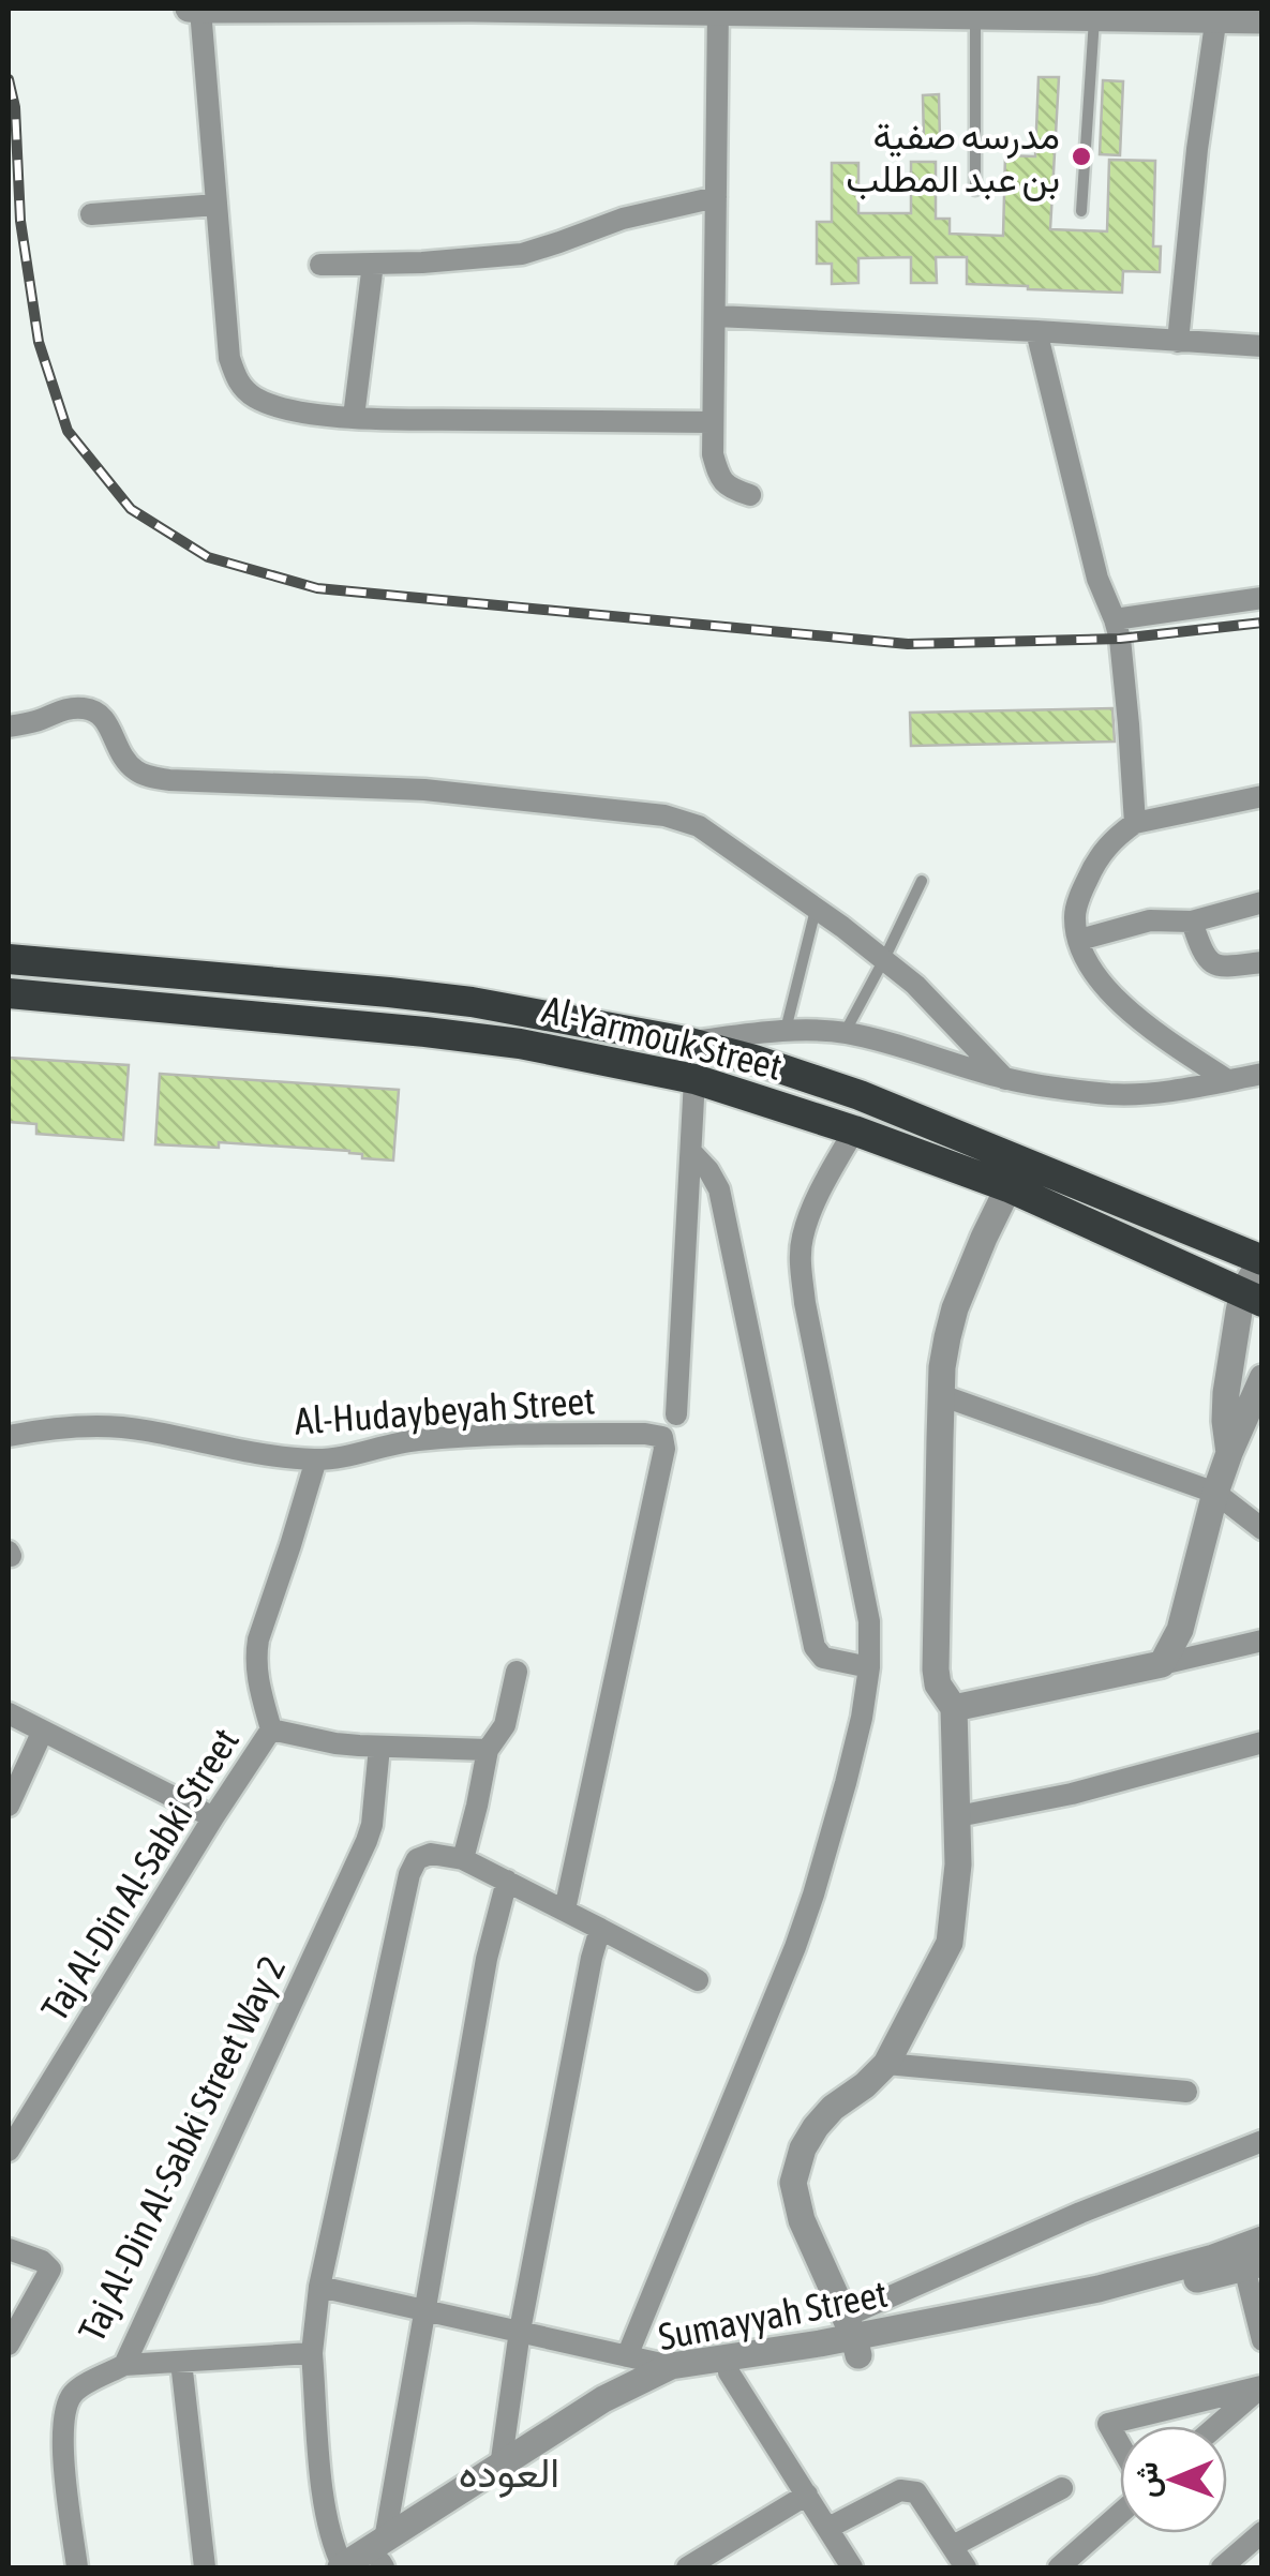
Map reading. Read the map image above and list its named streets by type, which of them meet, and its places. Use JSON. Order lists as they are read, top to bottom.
{
  "streets": {
    "highway": ["Al-Yarmouk Street"],
    "street": [
      "Al-Hudaybeyah Street",
      "Taj Al-Din Al-Sabki Street",
      "Taj Al-Din Al-Sabki Street Way 2",
      "Sumayyah Street"
    ]
  },
  "crossings": [
    ["Taj Al-Din Al-Sabki Street", "Taj Al-Din Al-Sabki Street Way 2"]
  ],
  "districts": ["العوده"],
  "places": ["مدرسه صفية بن عبد المطلب"],
  "north": "left"
}
